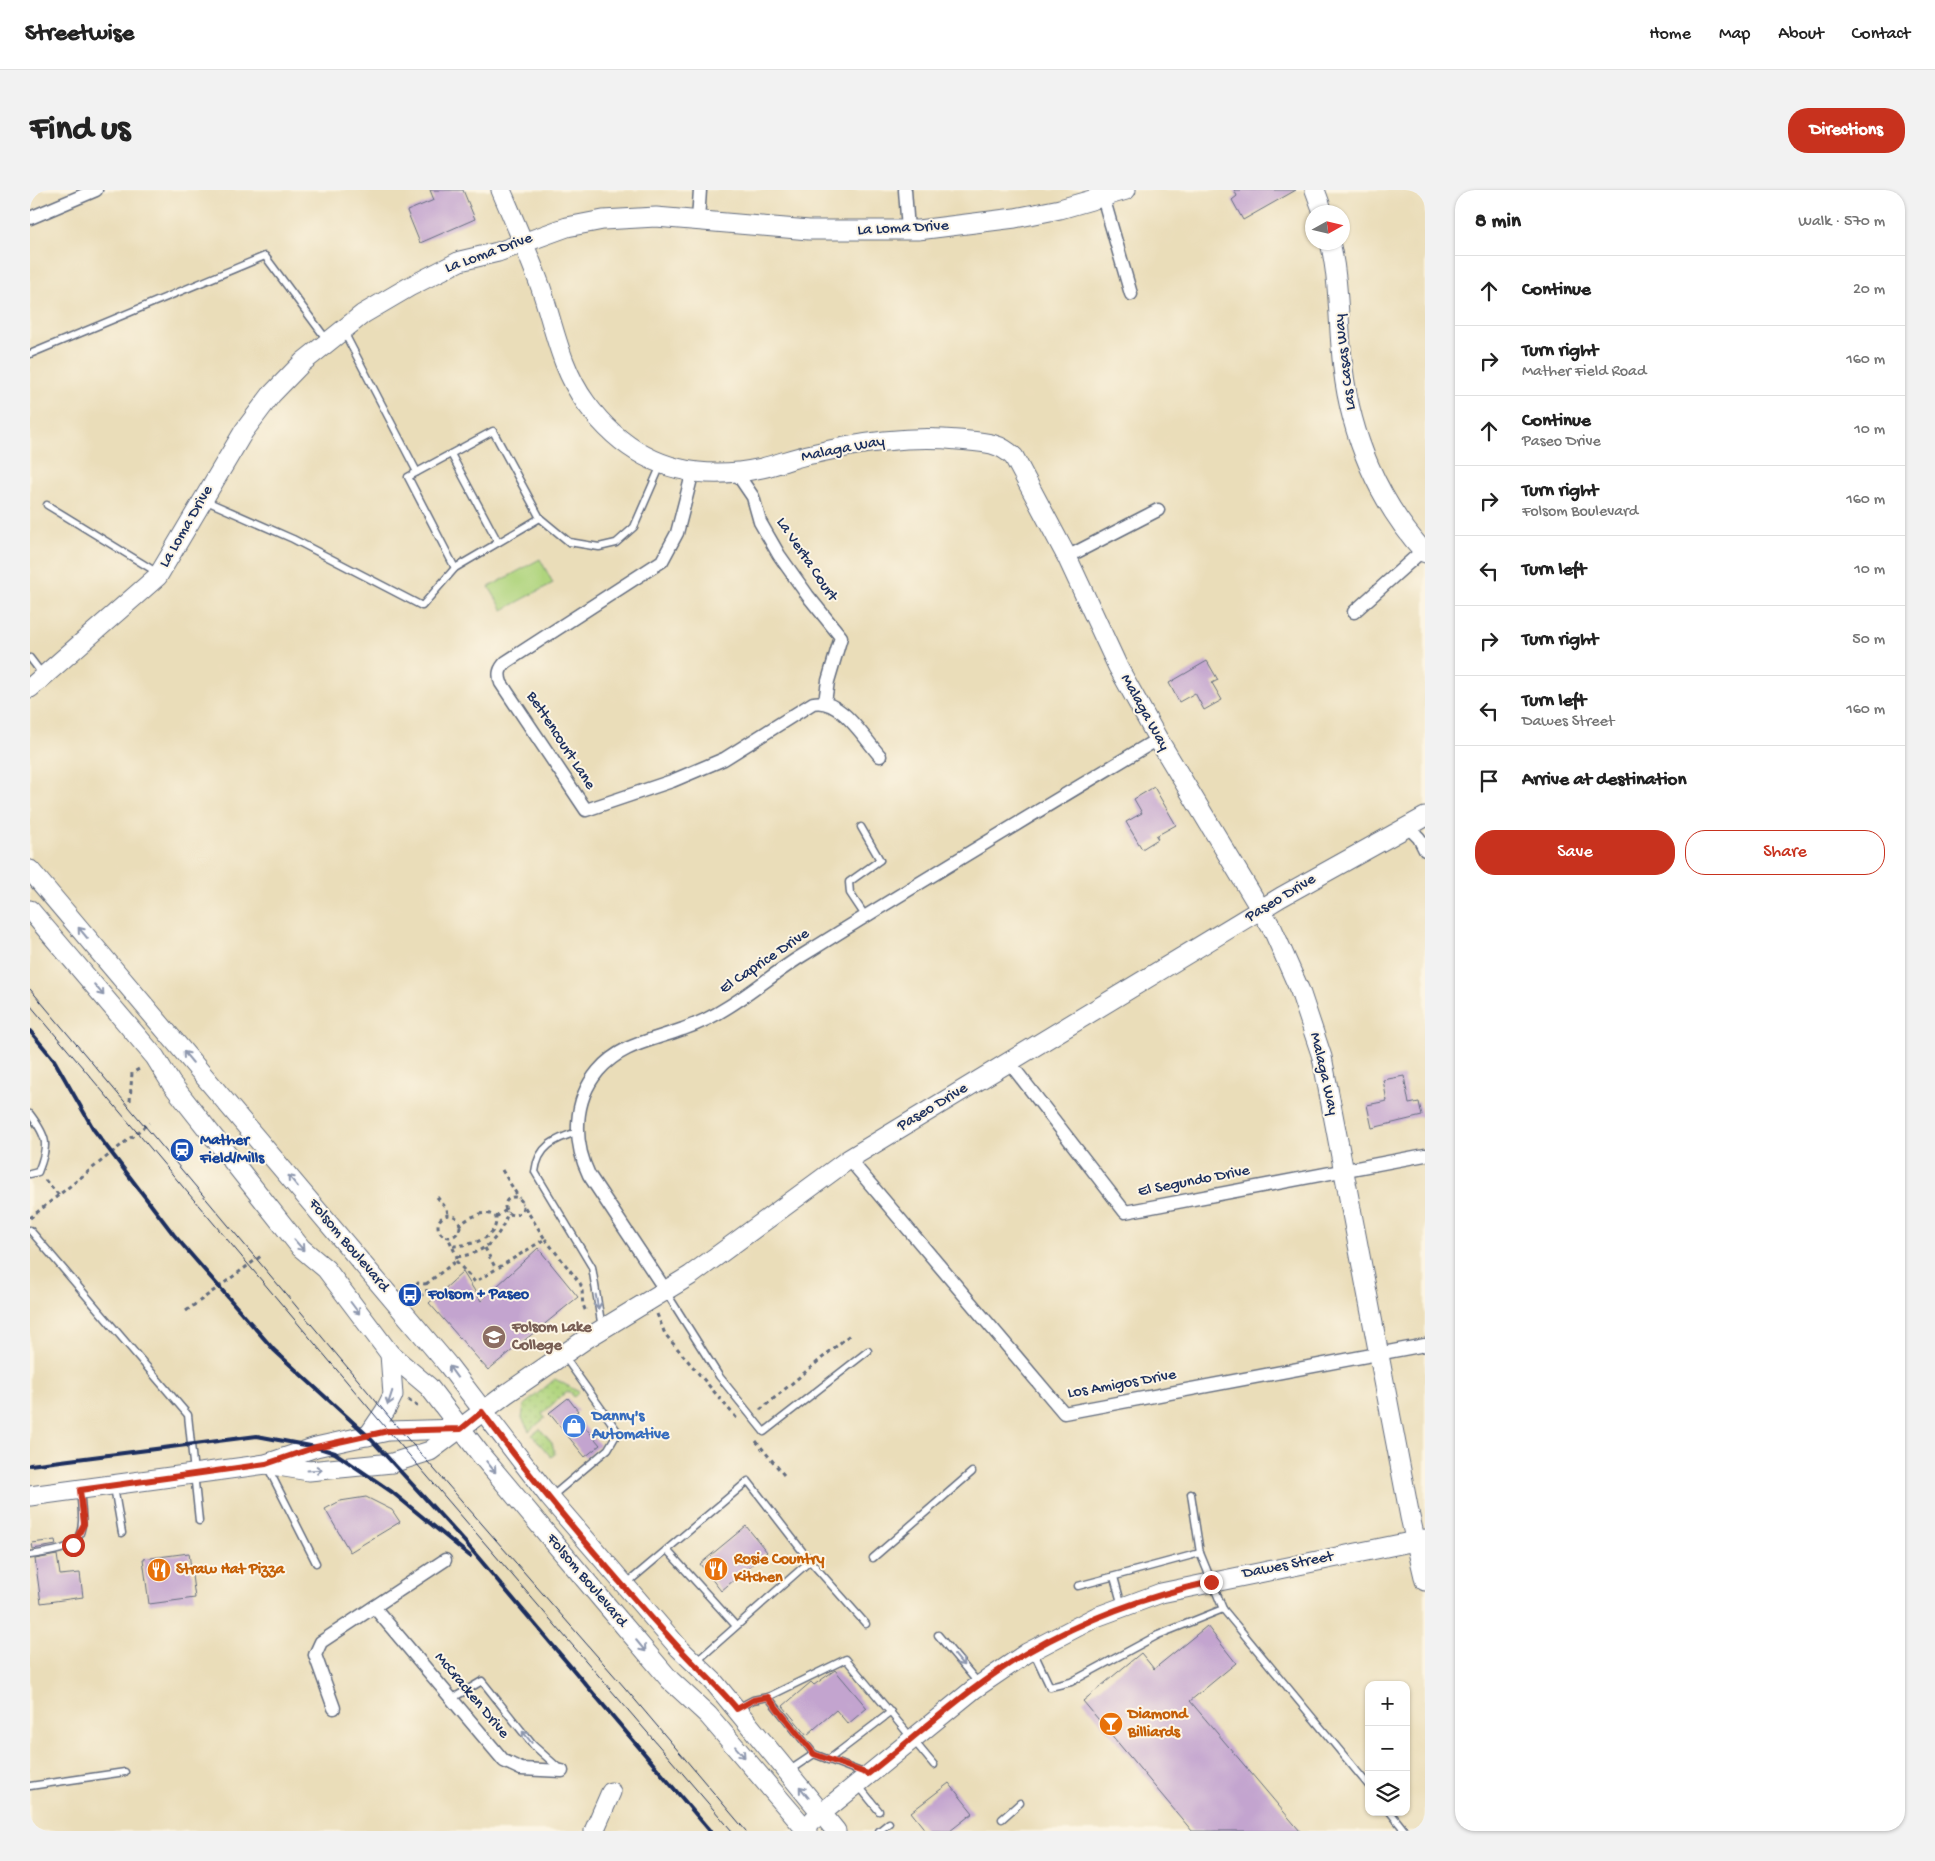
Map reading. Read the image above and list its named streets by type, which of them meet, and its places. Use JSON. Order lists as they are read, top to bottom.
{
  "streets": {
    "street": [
      "La Loma Drive",
      "Las Casas Way",
      "Malaga Way",
      "La Verta Court",
      "Bettencourt Lane",
      "Paseo Drive",
      "El Caprice Drive",
      "El Segundo Drive",
      "Folsom Boulevard",
      "Los Amigos Drive",
      "Dawes Street",
      "McCracken Drive"
    ]
  },
  "crossings": [
    ["La Loma Drive", "Malaga Way"],
    ["Malaga Way", "La Verta Court"],
    ["Malaga Way", "Bettencourt Lane"],
    ["Malaga Way", "Paseo Drive"],
    ["Malaga Way", "El Caprice Drive"],
    ["Malaga Way", "El Segundo Drive"],
    ["Malaga Way", "Los Amigos Drive"],
    ["Malaga Way", "Dawes Street"],
    ["La Verta Court", "Bettencourt Lane"],
    ["Paseo Drive", "El Caprice Drive"],
    ["Paseo Drive", "El Segundo Drive"],
    ["Paseo Drive", "Folsom Boulevard"],
    ["Paseo Drive", "Los Amigos Drive"],
    ["Folsom Boulevard", "Dawes Street"]
  ],
  "places": {
    "station": ["Mather Field/Mills"],
    "bus stop": ["Folsom + Paseo"],
    "school or university": ["Folsom Lake College"],
    "shop": ["Danny's Automative"],
    "restaurant": ["Rosie Country Kitchen", "Straw Hat Pizza"],
    "bar": ["Diamond Billiards"]
  },
  "north": "right",
  "page": {
    "header": "Streetwise",
    "nav": [
      "Home",
      "Map",
      "About",
      "Contact"
    ],
    "buttons": [
      "Directions",
      ["Save", "Share"]
    ],
    "title": "Find us",
    "heading": ["8 min", "Walk · 570 m"],
    "list": [
      ["Continue", "20 m"],
      ["Turn right", "Mather Field Road", "160 m"],
      ["Continue", "Paseo Drive", "10 m"],
      ["Turn right", "Folsom Boulevard", "160 m"],
      ["Turn left", "10 m"],
      ["Turn right", "50 m"],
      ["Turn left", "Dawes Street", "160 m"],
      "Arrive at destination"
    ],
    "map_buttons": ["+", "−"]
  }
}
